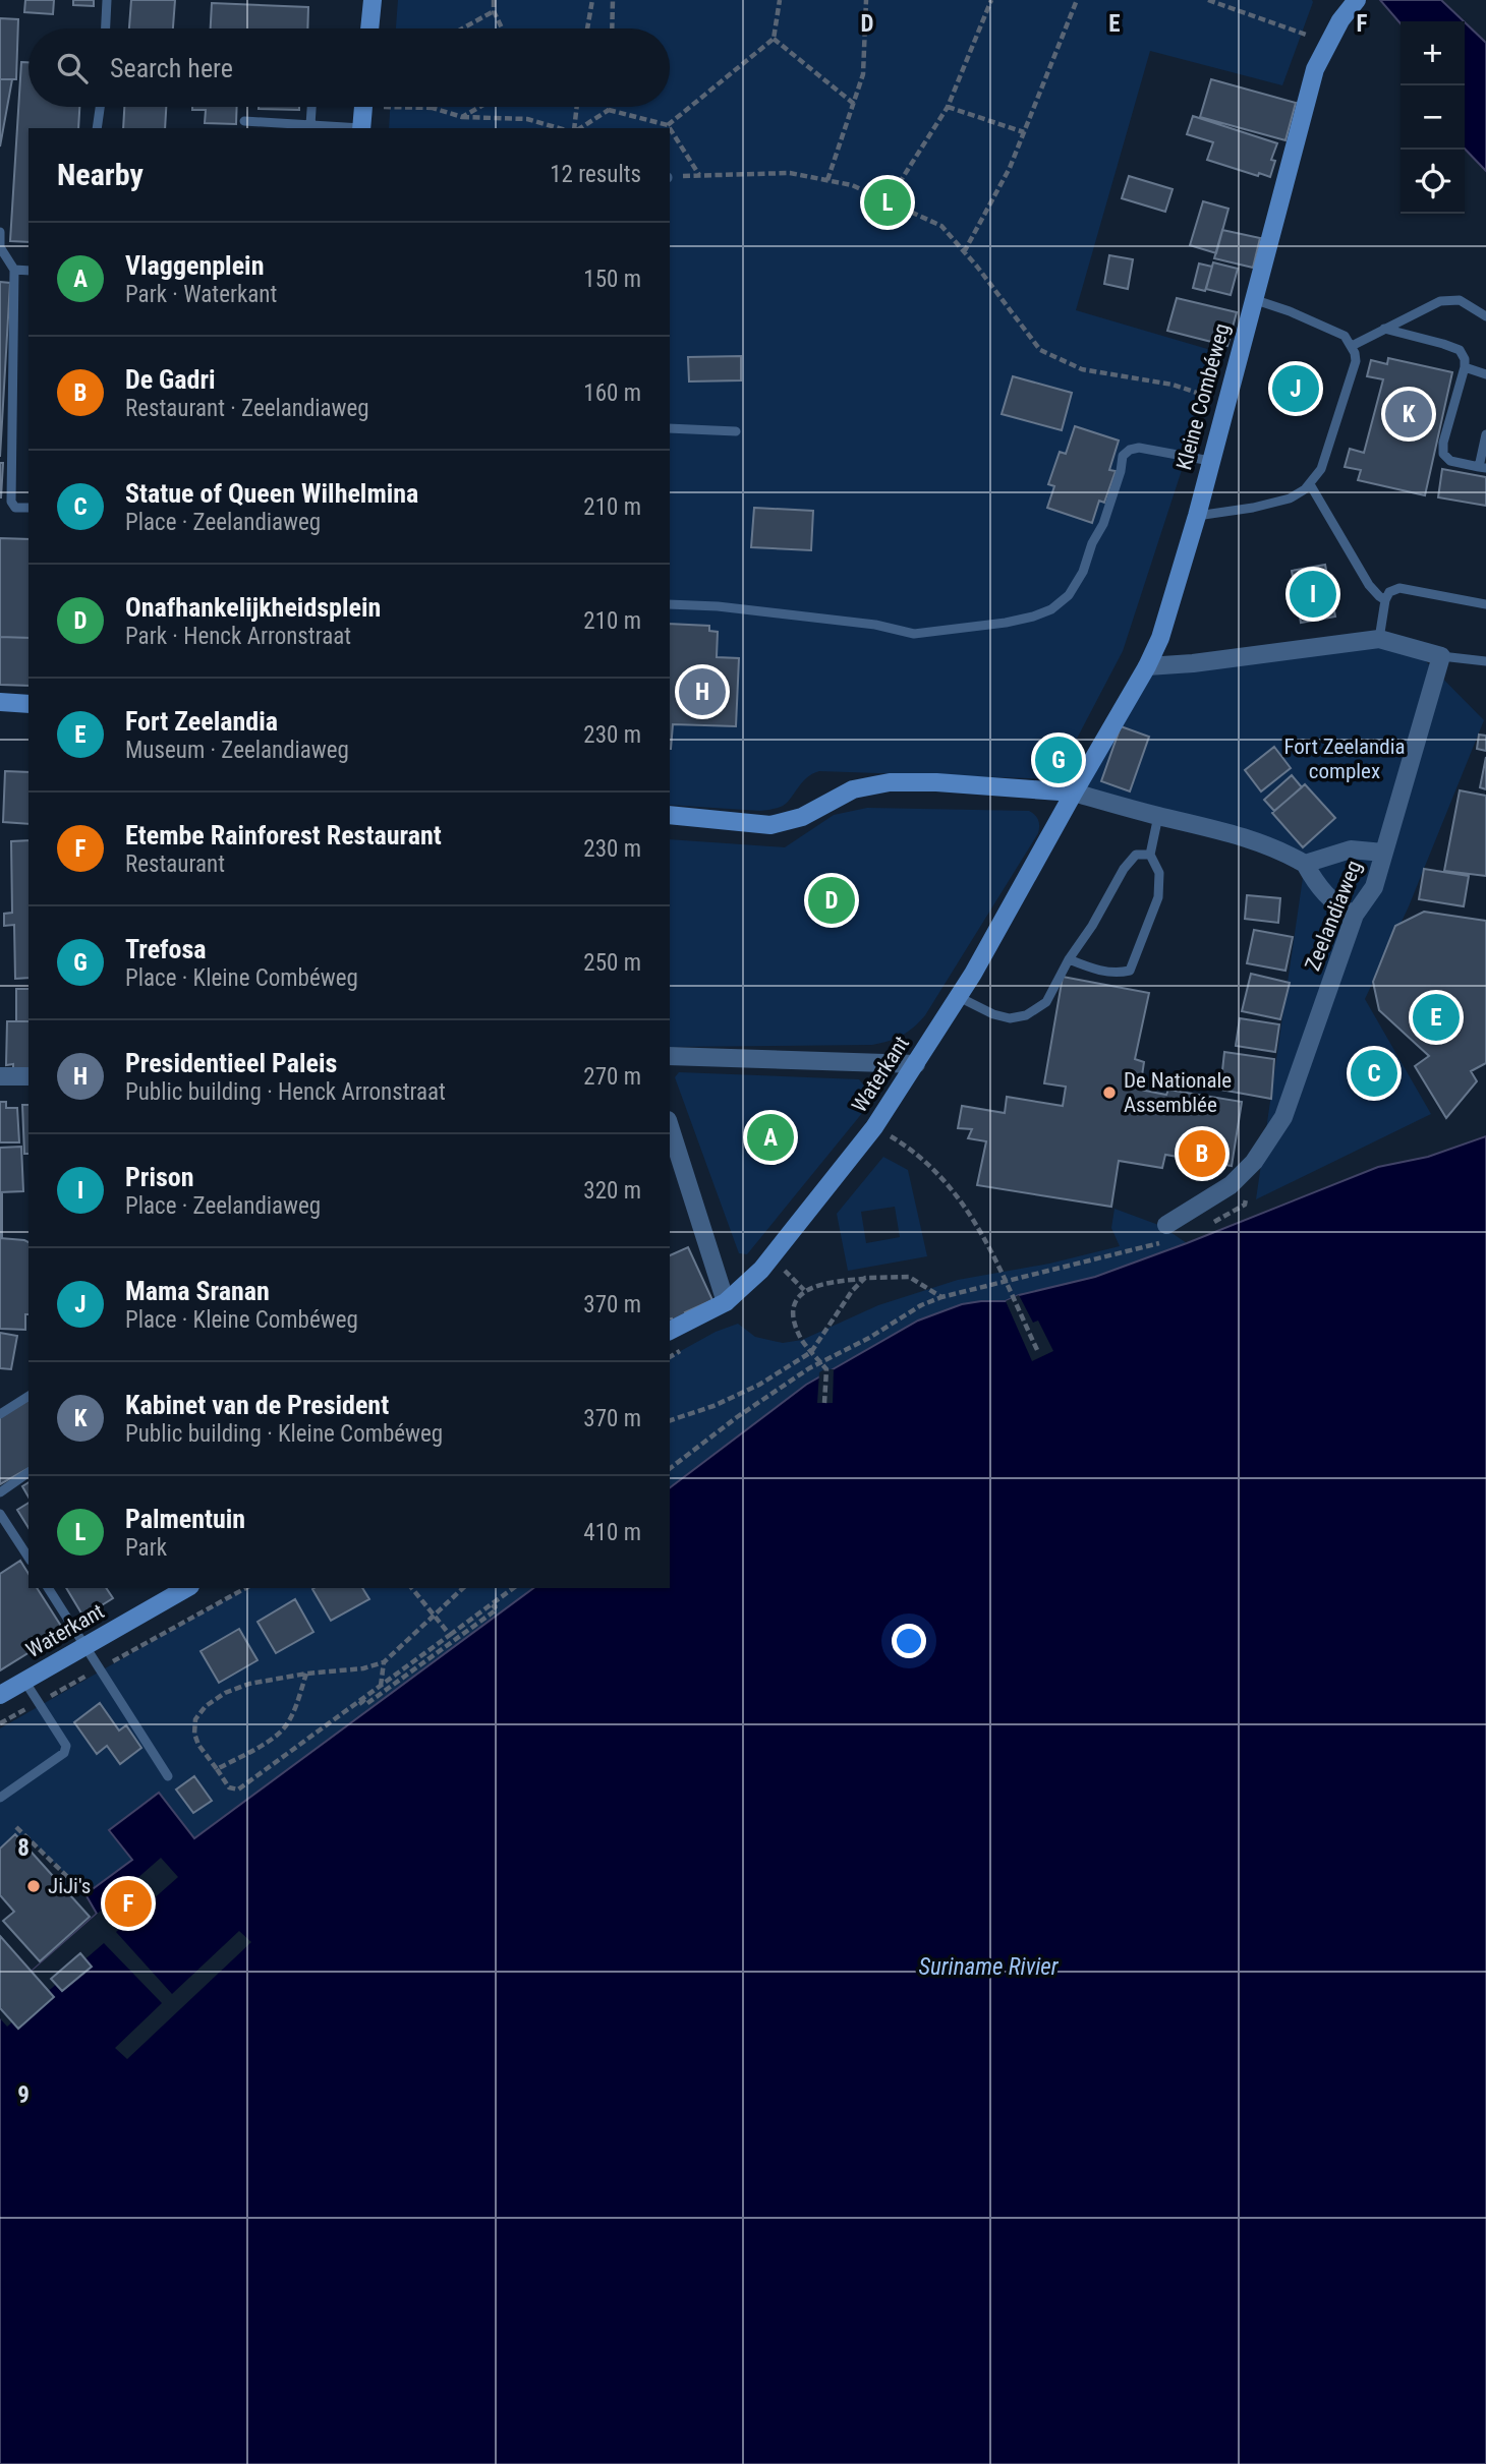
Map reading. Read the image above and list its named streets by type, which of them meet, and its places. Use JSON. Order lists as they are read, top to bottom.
{
  "streets": {
    "main road": ["Kleine Combéweg", "Waterkant"],
    "street": ["Zeelandiaweg"]
  },
  "crossings": [
    ["Kleine Combéweg", "Waterkant"]
  ],
  "water": ["Suriname Rivier"],
  "parks": ["Fort Zeelandia complex"],
  "places": ["De Nationale Assemblée", "JiJi's"],
  "page": {
    "map_buttons": ["+", "−"],
    "search": "Search here",
    "heading": ["Nearby", "12 results"],
    "pins": [
      "L",
      "J",
      "K",
      "I",
      "H",
      "G",
      "D",
      "E",
      "C",
      "A",
      "B",
      "F"
    ],
    "list": [
      {
        "mark": "A",
        "name": "Vlaggenplein",
        "note": "Park · Waterkant",
        "value": "150 m"
      },
      {
        "mark": "B",
        "name": "De Gadri",
        "note": "Restaurant · Zeelandiaweg",
        "value": "160 m"
      },
      {
        "mark": "C",
        "name": "Statue of Queen Wilhelmina",
        "note": "Place · Zeelandiaweg",
        "value": "210 m"
      },
      {
        "mark": "D",
        "name": "Onafhankelijkheidsplein",
        "note": "Park · Henck Arronstraat",
        "value": "210 m"
      },
      {
        "mark": "E",
        "name": "Fort Zeelandia",
        "note": "Museum · Zeelandiaweg",
        "value": "230 m"
      },
      {
        "mark": "F",
        "name": "Etembe Rainforest Restaurant",
        "note": "Restaurant",
        "value": "230 m"
      },
      {
        "mark": "G",
        "name": "Trefosa",
        "note": "Place · Kleine Combéweg",
        "value": "250 m"
      },
      {
        "mark": "H",
        "name": "Presidentieel Paleis",
        "note": "Public building · Henck Arronstraat",
        "value": "270 m"
      },
      {
        "mark": "I",
        "name": "Prison",
        "note": "Place · Zeelandiaweg",
        "value": "320 m"
      },
      {
        "mark": "J",
        "name": "Mama Sranan",
        "note": "Place · Kleine Combéweg",
        "value": "370 m"
      },
      {
        "mark": "K",
        "name": "Kabinet van de President",
        "note": "Public building · Kleine Combéweg",
        "value": "370 m"
      },
      {
        "mark": "L",
        "name": "Palmentuin",
        "note": "Park",
        "value": "410 m"
      }
    ]
  },
  "grid": {
    "columns": ["D", "E", "F"],
    "rows": ["8", "9"]
  }
}
